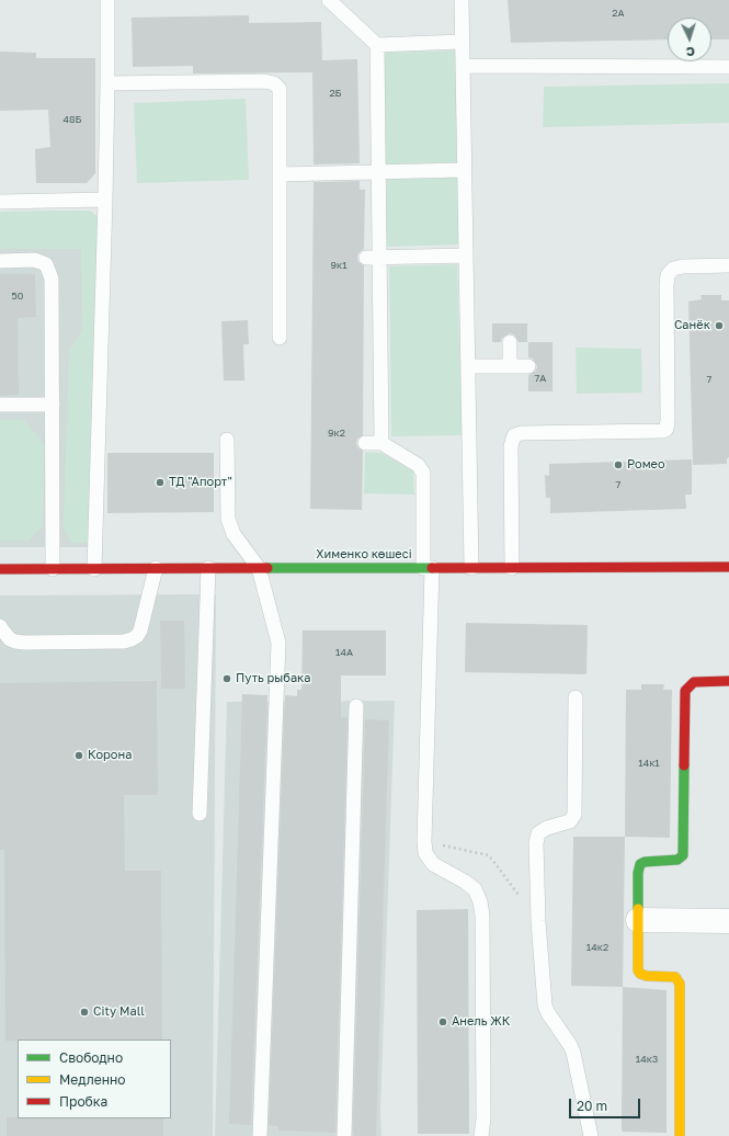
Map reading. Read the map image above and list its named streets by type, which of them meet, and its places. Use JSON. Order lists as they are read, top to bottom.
{
  "streets": {
    "main road": ["Хименко көшесі"]
  },
  "places": [
    "Санёк",
    "Ромео",
    "ТД \"Апорт\"",
    "Путь рыбака",
    "Корона",
    "City Mall",
    "Анель ЖК"
  ],
  "house_numbers": [
    "2А",
    "2Б",
    "48Б",
    "9к1",
    "50",
    "7А",
    "7",
    "9к2",
    "7",
    "14А",
    "14к1",
    "14к2",
    "14к3"
  ],
  "legend": ["Свободно", "Медленно", "Пробка"],
  "scale_bar": "20 m",
  "north": "bottom"
}
